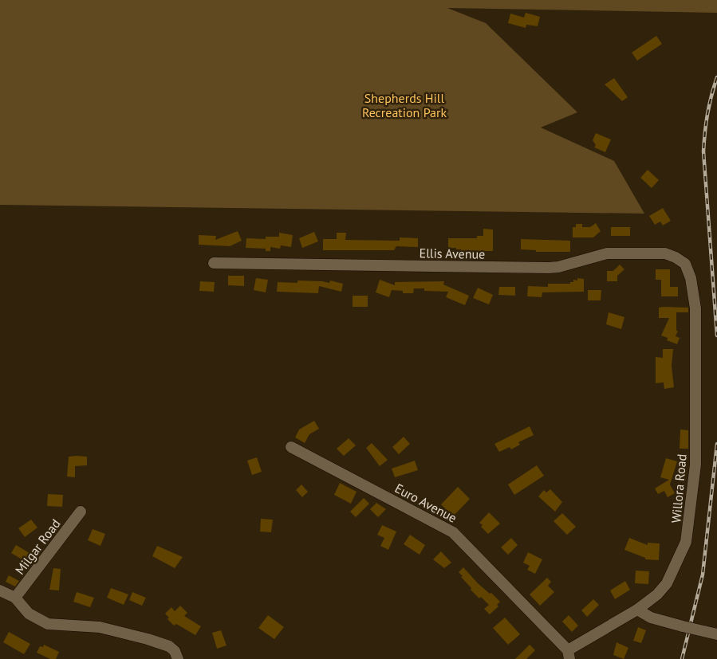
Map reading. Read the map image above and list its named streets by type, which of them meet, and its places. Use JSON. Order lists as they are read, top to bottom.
{
  "streets": {
    "street": [
      "Ellis Avenue",
      "Willora Road",
      "Euro Avenue",
      "Milgar Road"
    ]
  },
  "crossings": [
    ["Ellis Avenue", "Willora Road"],
    ["Willora Road", "Euro Avenue"]
  ],
  "parks": ["Shepherds Hill Recreation Park"]
}
